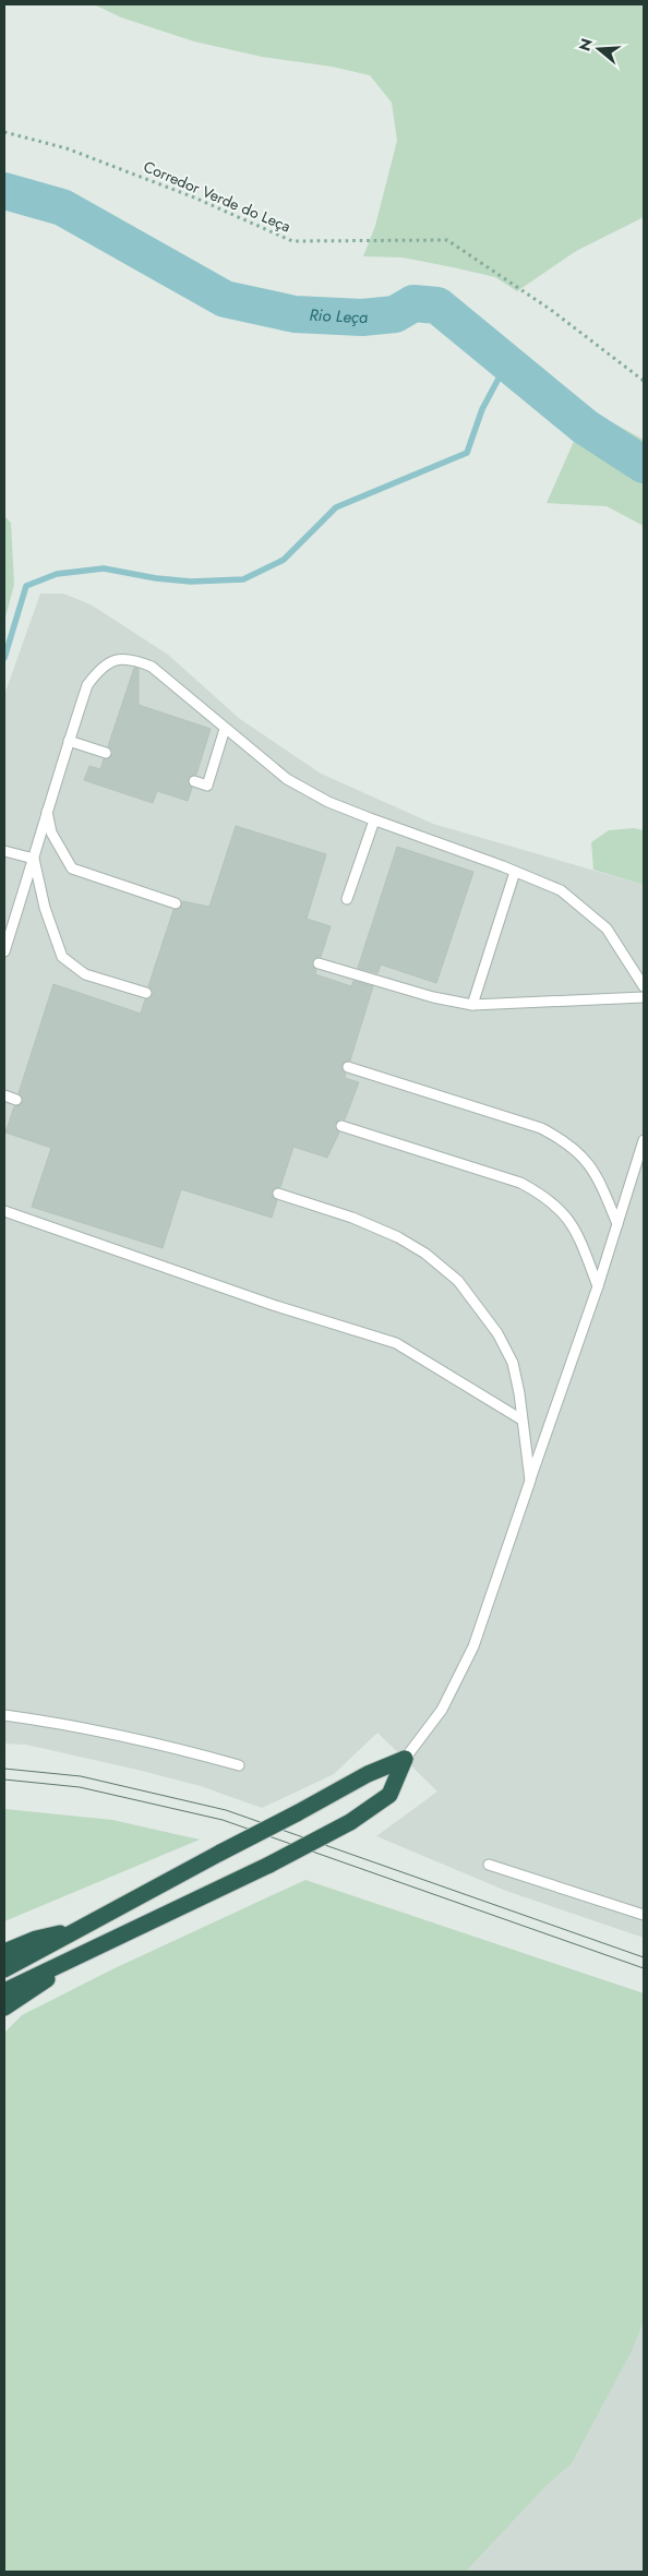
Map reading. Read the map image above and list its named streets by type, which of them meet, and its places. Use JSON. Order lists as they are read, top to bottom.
{
  "streets": {
    "path": ["Corredor Verde do Leça"]
  },
  "water": ["Rio Leça"],
  "north": "left"
}
